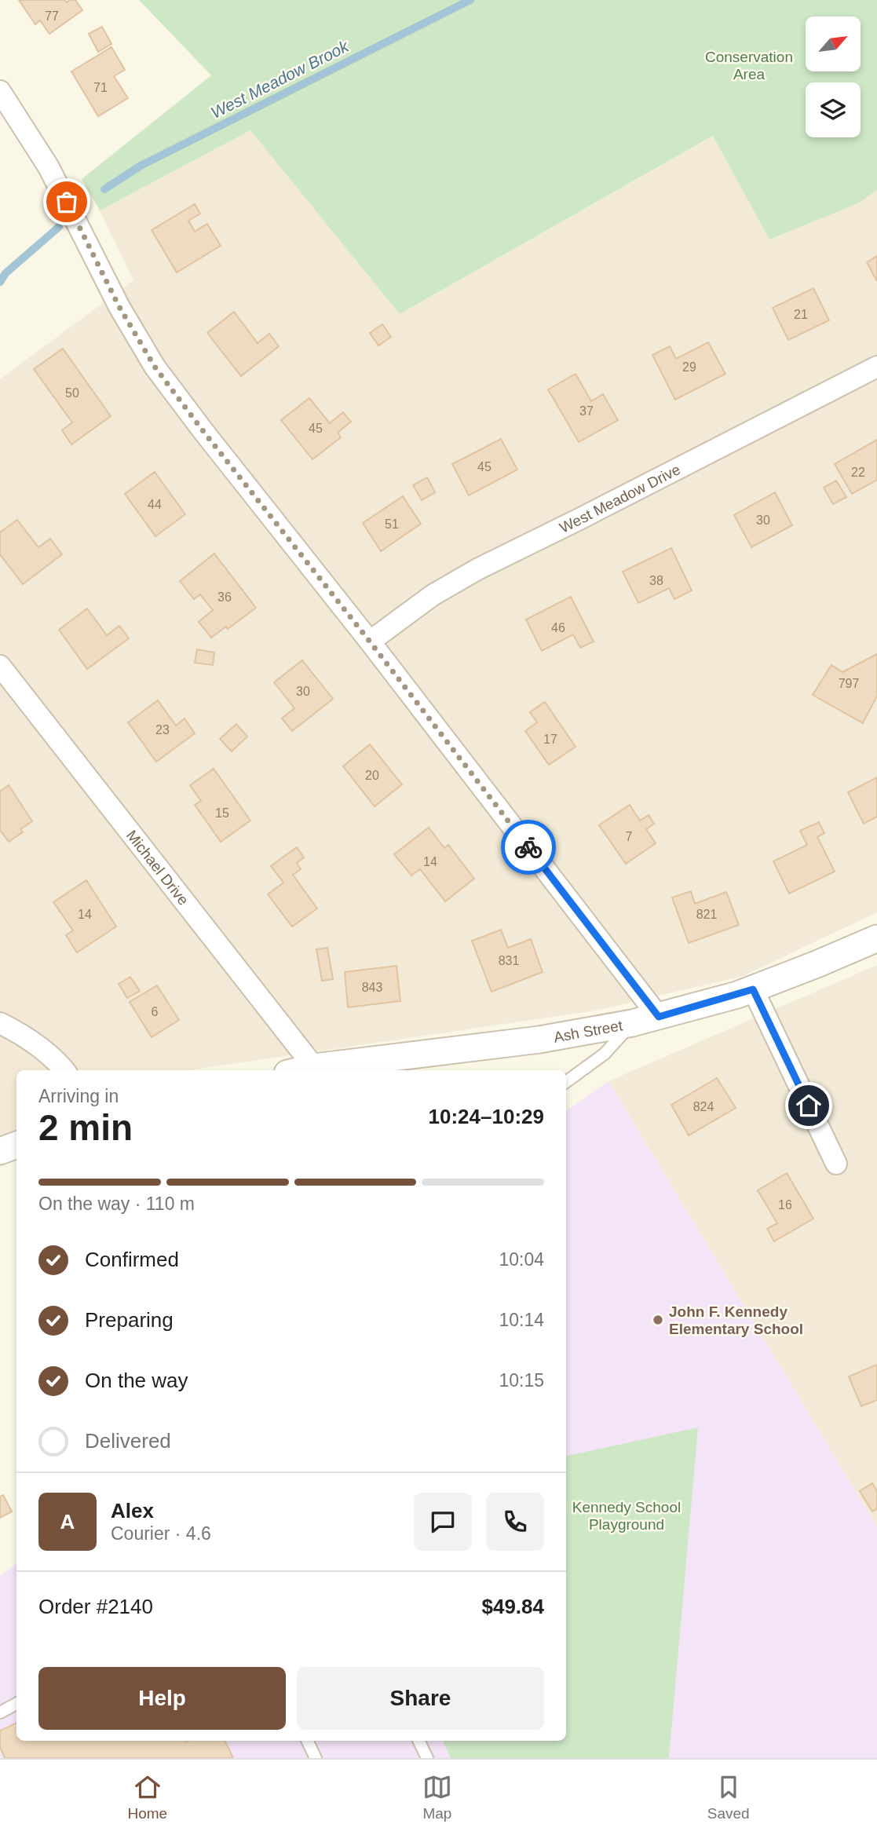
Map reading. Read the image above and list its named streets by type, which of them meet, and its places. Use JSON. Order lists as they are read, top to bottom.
{
  "streets": {
    "street": ["West Meadow Drive", "Michael Drive", "Ash Street"]
  },
  "crossings": [
    ["Michael Drive", "Ash Street"]
  ],
  "water": ["West Meadow Brook"],
  "parks": ["Conservation Area", "Kennedy School Playground"],
  "places": ["John F. Kennedy Elementary School"],
  "house_numbers": [
    "77",
    "71",
    "21",
    "29",
    "50",
    "37",
    "45",
    "45",
    "22",
    "44",
    "30",
    "51",
    "38",
    "36",
    "46",
    "797",
    "30",
    "23",
    "17",
    "20",
    "15",
    "7",
    "14",
    "14",
    "821",
    "831",
    "843",
    "6",
    "824",
    "16"
  ],
  "north": "top right",
  "page": {
    "heading": ["2 min", "Arriving in", "10:24–10:29"],
    "panel": [
      "Alex",
      "Courier · 4.6",
      "Order #2140",
      "$49.84"
    ],
    "bar": "On the way · 110 m",
    "list": [
      ["Confirmed", "10:04"],
      ["Preparing", "10:14"],
      ["On the way", "10:15"],
      "Delivered"
    ],
    "round": "A",
    "buttons": ["Help", "Share"],
    "tabs": ["Home", "Map", "Saved"]
  }
}
